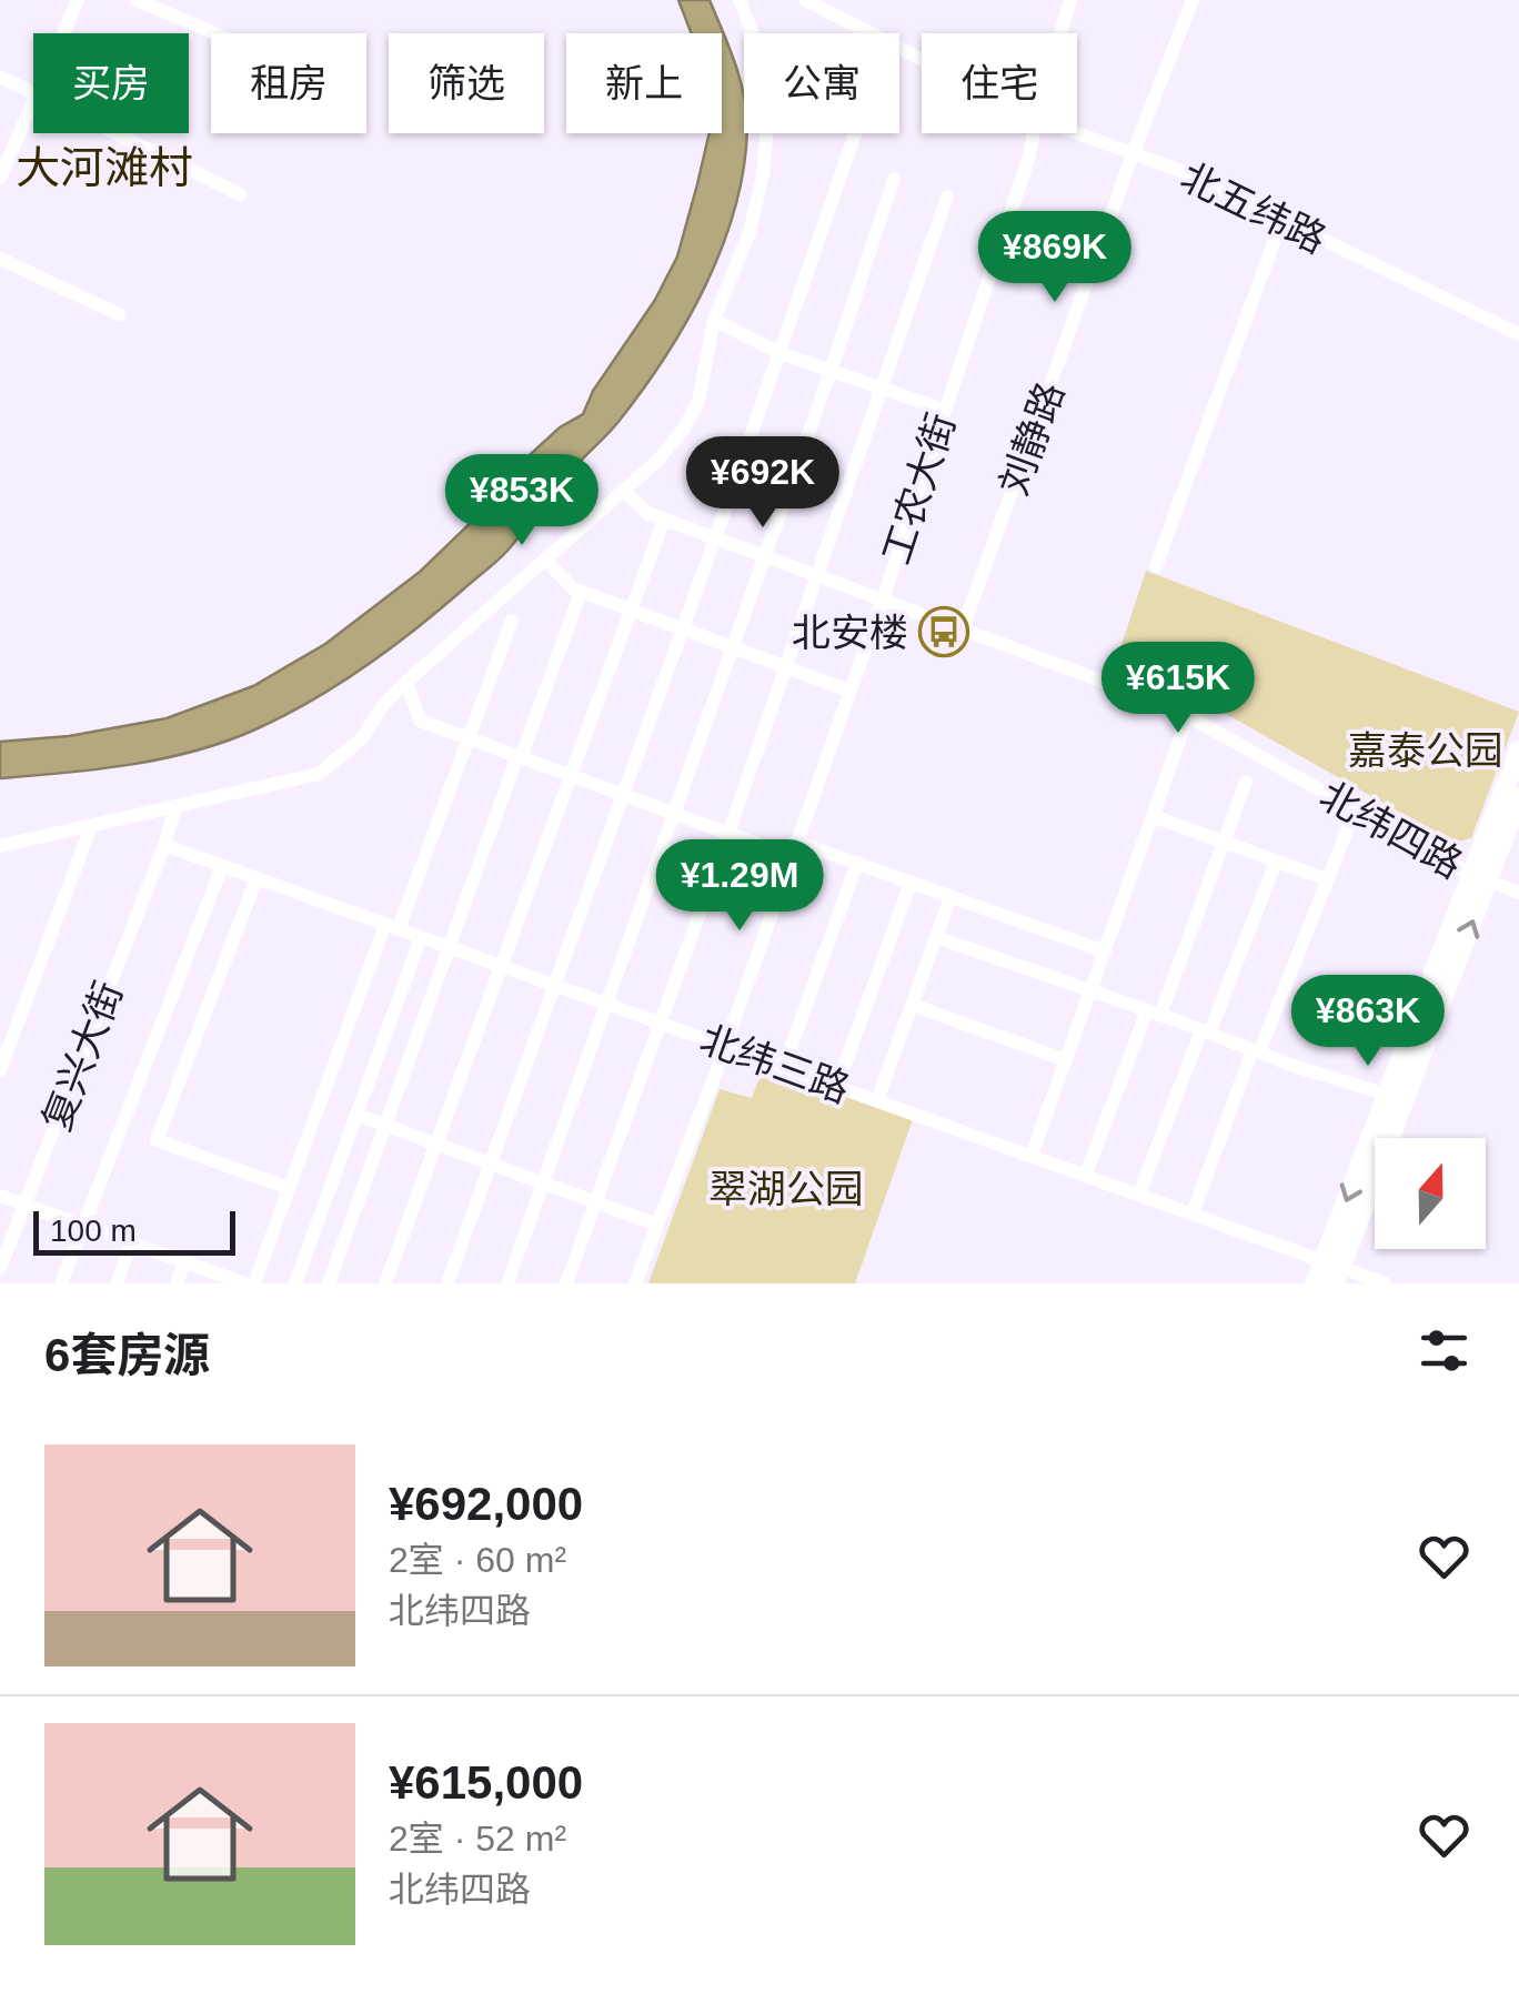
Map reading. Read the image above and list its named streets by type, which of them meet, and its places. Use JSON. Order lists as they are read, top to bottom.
{
  "streets": {
    "street": [
      "北五纬路",
      "刘静路",
      "工农大街",
      "北纬四路",
      "复兴大街",
      "北纬三路"
    ]
  },
  "crossings": [
    ["北五纬路", "刘静路"],
    ["刘静路", "北纬四路"],
    ["工农大街", "北纬四路"],
    ["工农大街", "北纬三路"],
    ["复兴大街", "北纬三路"]
  ],
  "districts": ["大河滩村"],
  "parks": ["嘉泰公园", "翠湖公园"],
  "places": {
    "bus stop": ["北安楼"]
  },
  "scale_bar": "100 m",
  "north": "top",
  "page": {
    "chip": [
      "买房",
      "租房",
      "筛选",
      "新上",
      "公寓",
      "住宅"
    ],
    "price": [
      "¥869K",
      "¥692K",
      "¥853K",
      "¥615K",
      "¥1.29M",
      "¥863K"
    ],
    "scale": "100 m",
    "heading": "6套房源",
    "list": [
      {
        "name": "¥692,000",
        "note": "2室 · 60 m² · 北纬四路"
      },
      {
        "name": "¥615,000",
        "note": "2室 · 52 m² · 北纬四路"
      }
    ]
  }
}
